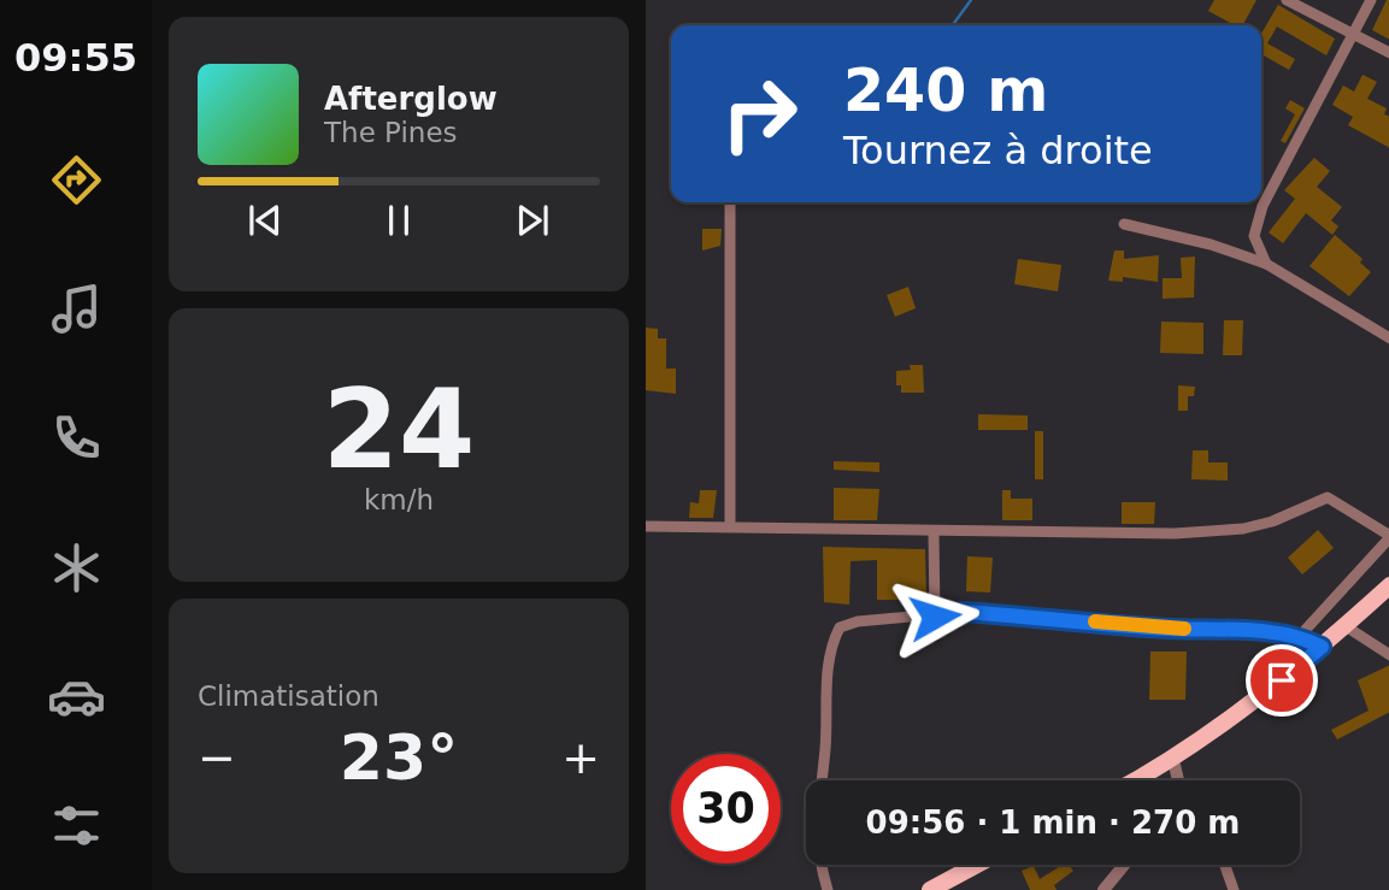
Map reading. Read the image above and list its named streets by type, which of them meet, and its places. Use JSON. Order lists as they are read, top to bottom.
{
  "page": {
    "tabs": "09:55",
    "turn": ["240 m", "Tournez à droite"],
    "song": ["Afterglow", "The Pines"],
    "tile": [
      ["24", "km/h"],
      "Climatisation"
    ],
    "heat": ["−", "23°", "+"],
    "limit": "30",
    "trip": "09:56 · 1 min · 270 m"
  }
}
